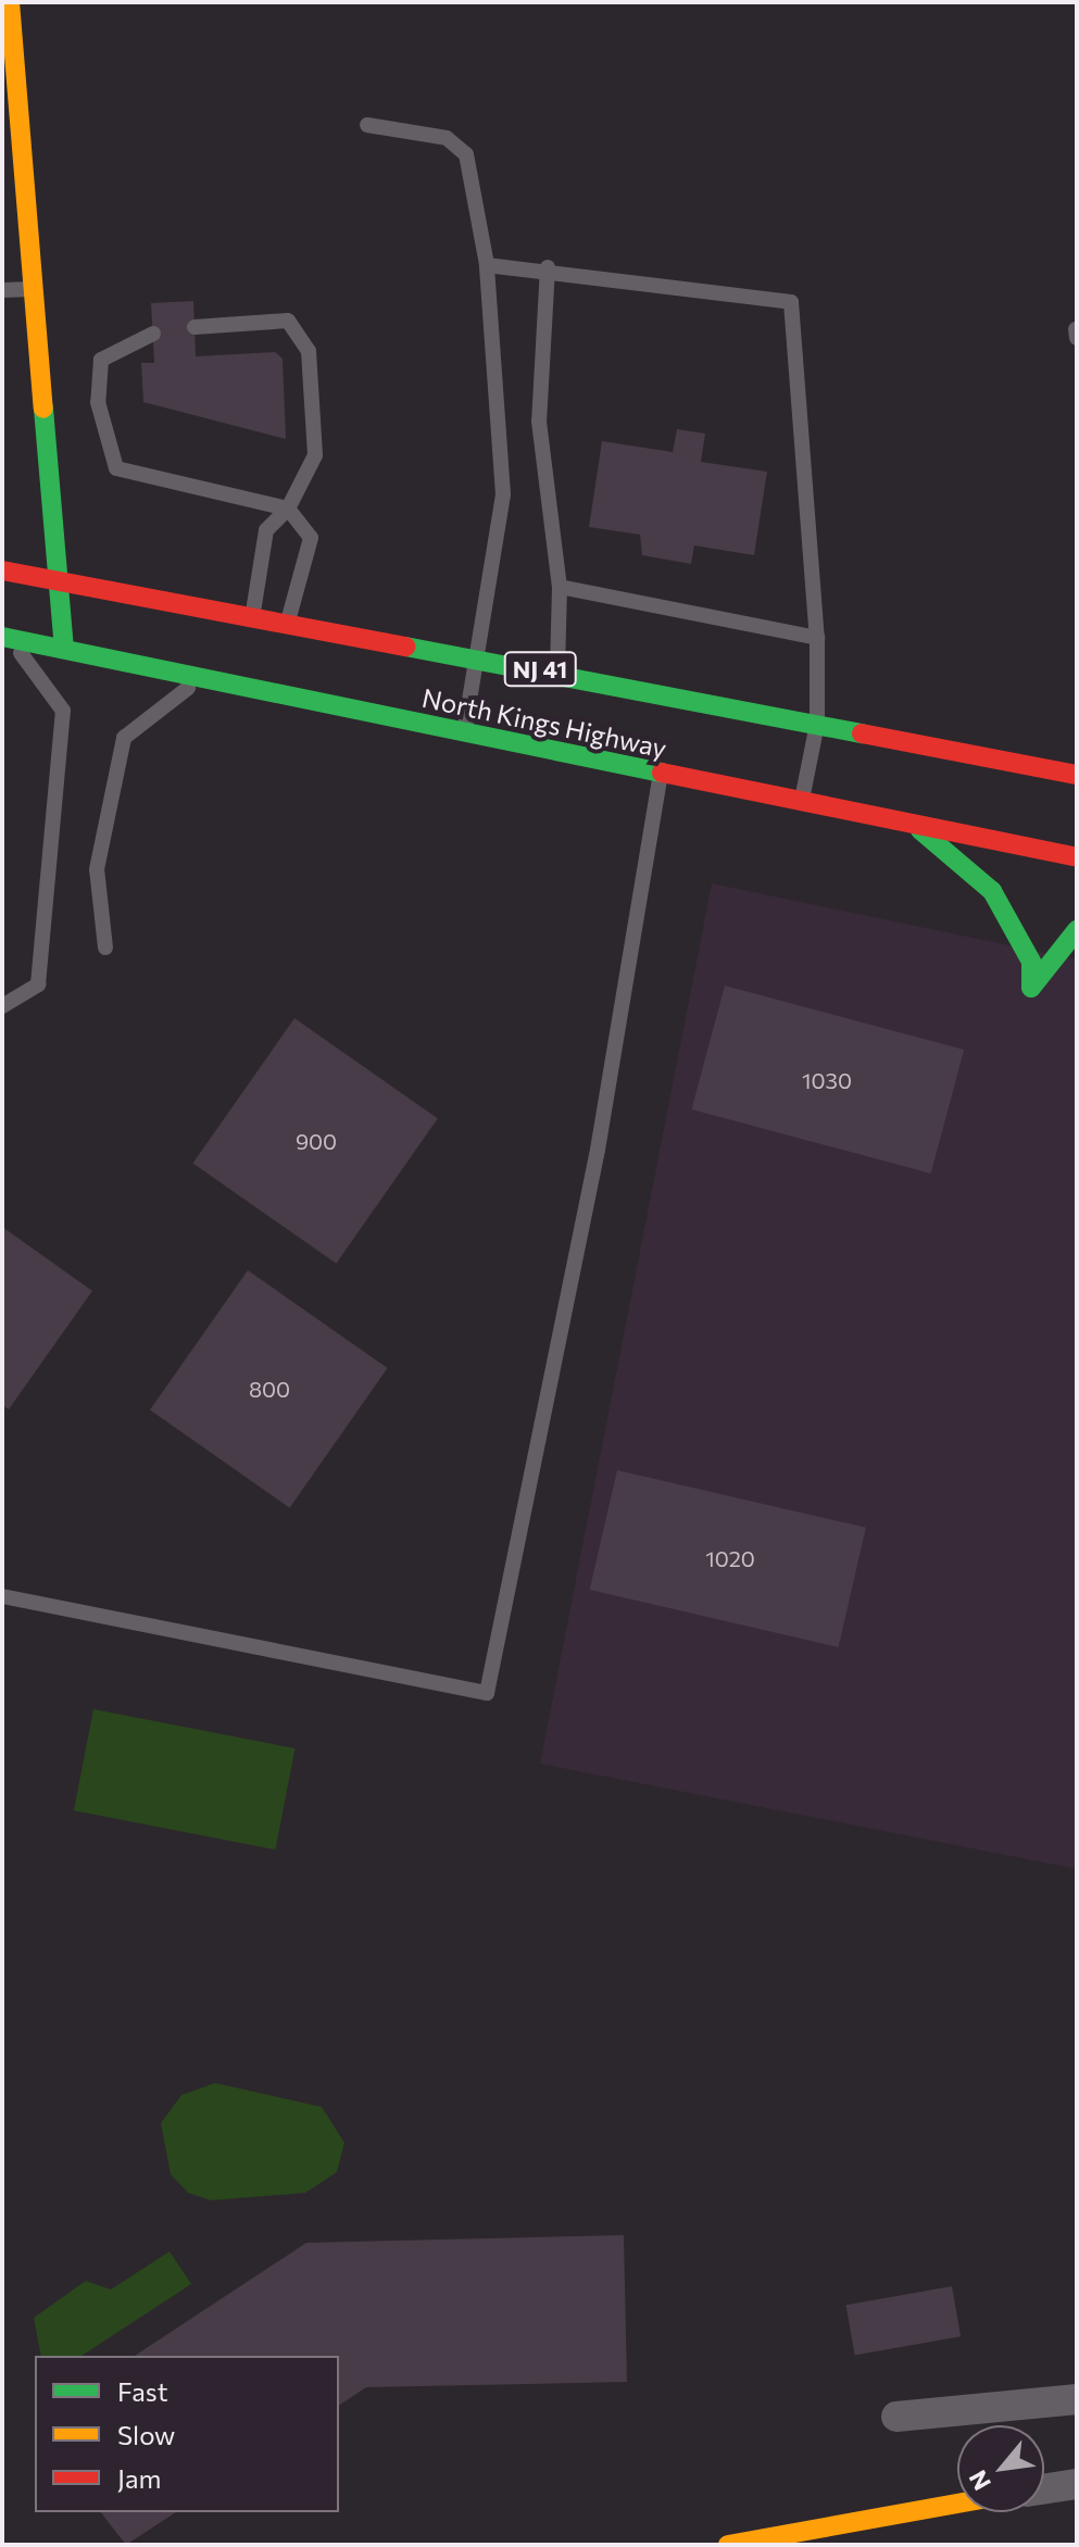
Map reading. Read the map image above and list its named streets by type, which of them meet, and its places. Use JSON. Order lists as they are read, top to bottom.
{
  "streets": {
    "main road": ["NJ 41", "North Kings Highway"]
  },
  "house_numbers": [
    "1030",
    "900",
    "800",
    "1020"
  ],
  "legend": ["Fast", "Slow", "Jam"],
  "north": "bottom left"
}
